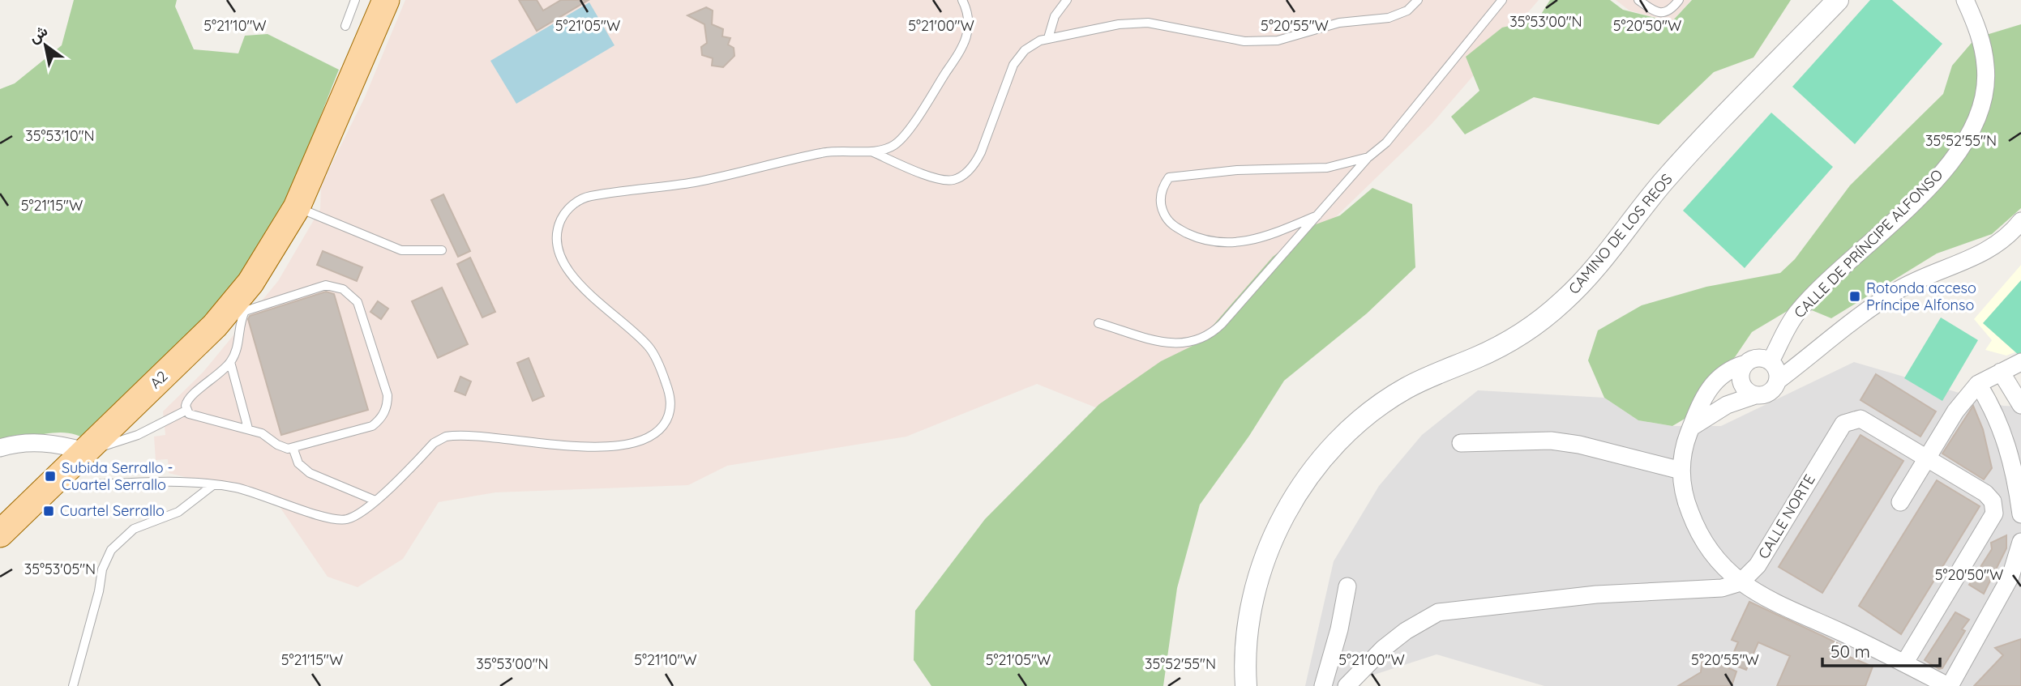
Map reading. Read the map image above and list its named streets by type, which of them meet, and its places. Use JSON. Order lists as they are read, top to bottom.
{
  "streets": {
    "main road": ["A2"],
    "street": ["CAMINO DE LOS REOS", "CALLE DE PRÍNCIPE ALFONSO", "CALLE NORTE"]
  },
  "places": {
    "transit": ["Rotonda acceso Príncipe Alfonso", "Subida Serrallo - Cuartel Serrallo", "Cuartel Serrallo"]
  },
  "scale_bar": "50 m",
  "north": "top left",
  "coordinates": [
    "35°53'00\"N",
    "5°21'10\"W",
    "5°21'05\"W",
    "5°21'00\"W",
    "5°20'55\"W",
    "5°20'50\"W",
    "35°53'10\"N",
    "35°52'55\"N",
    "5°21'15\"W",
    "35°53'05\"N"
  ]
}
